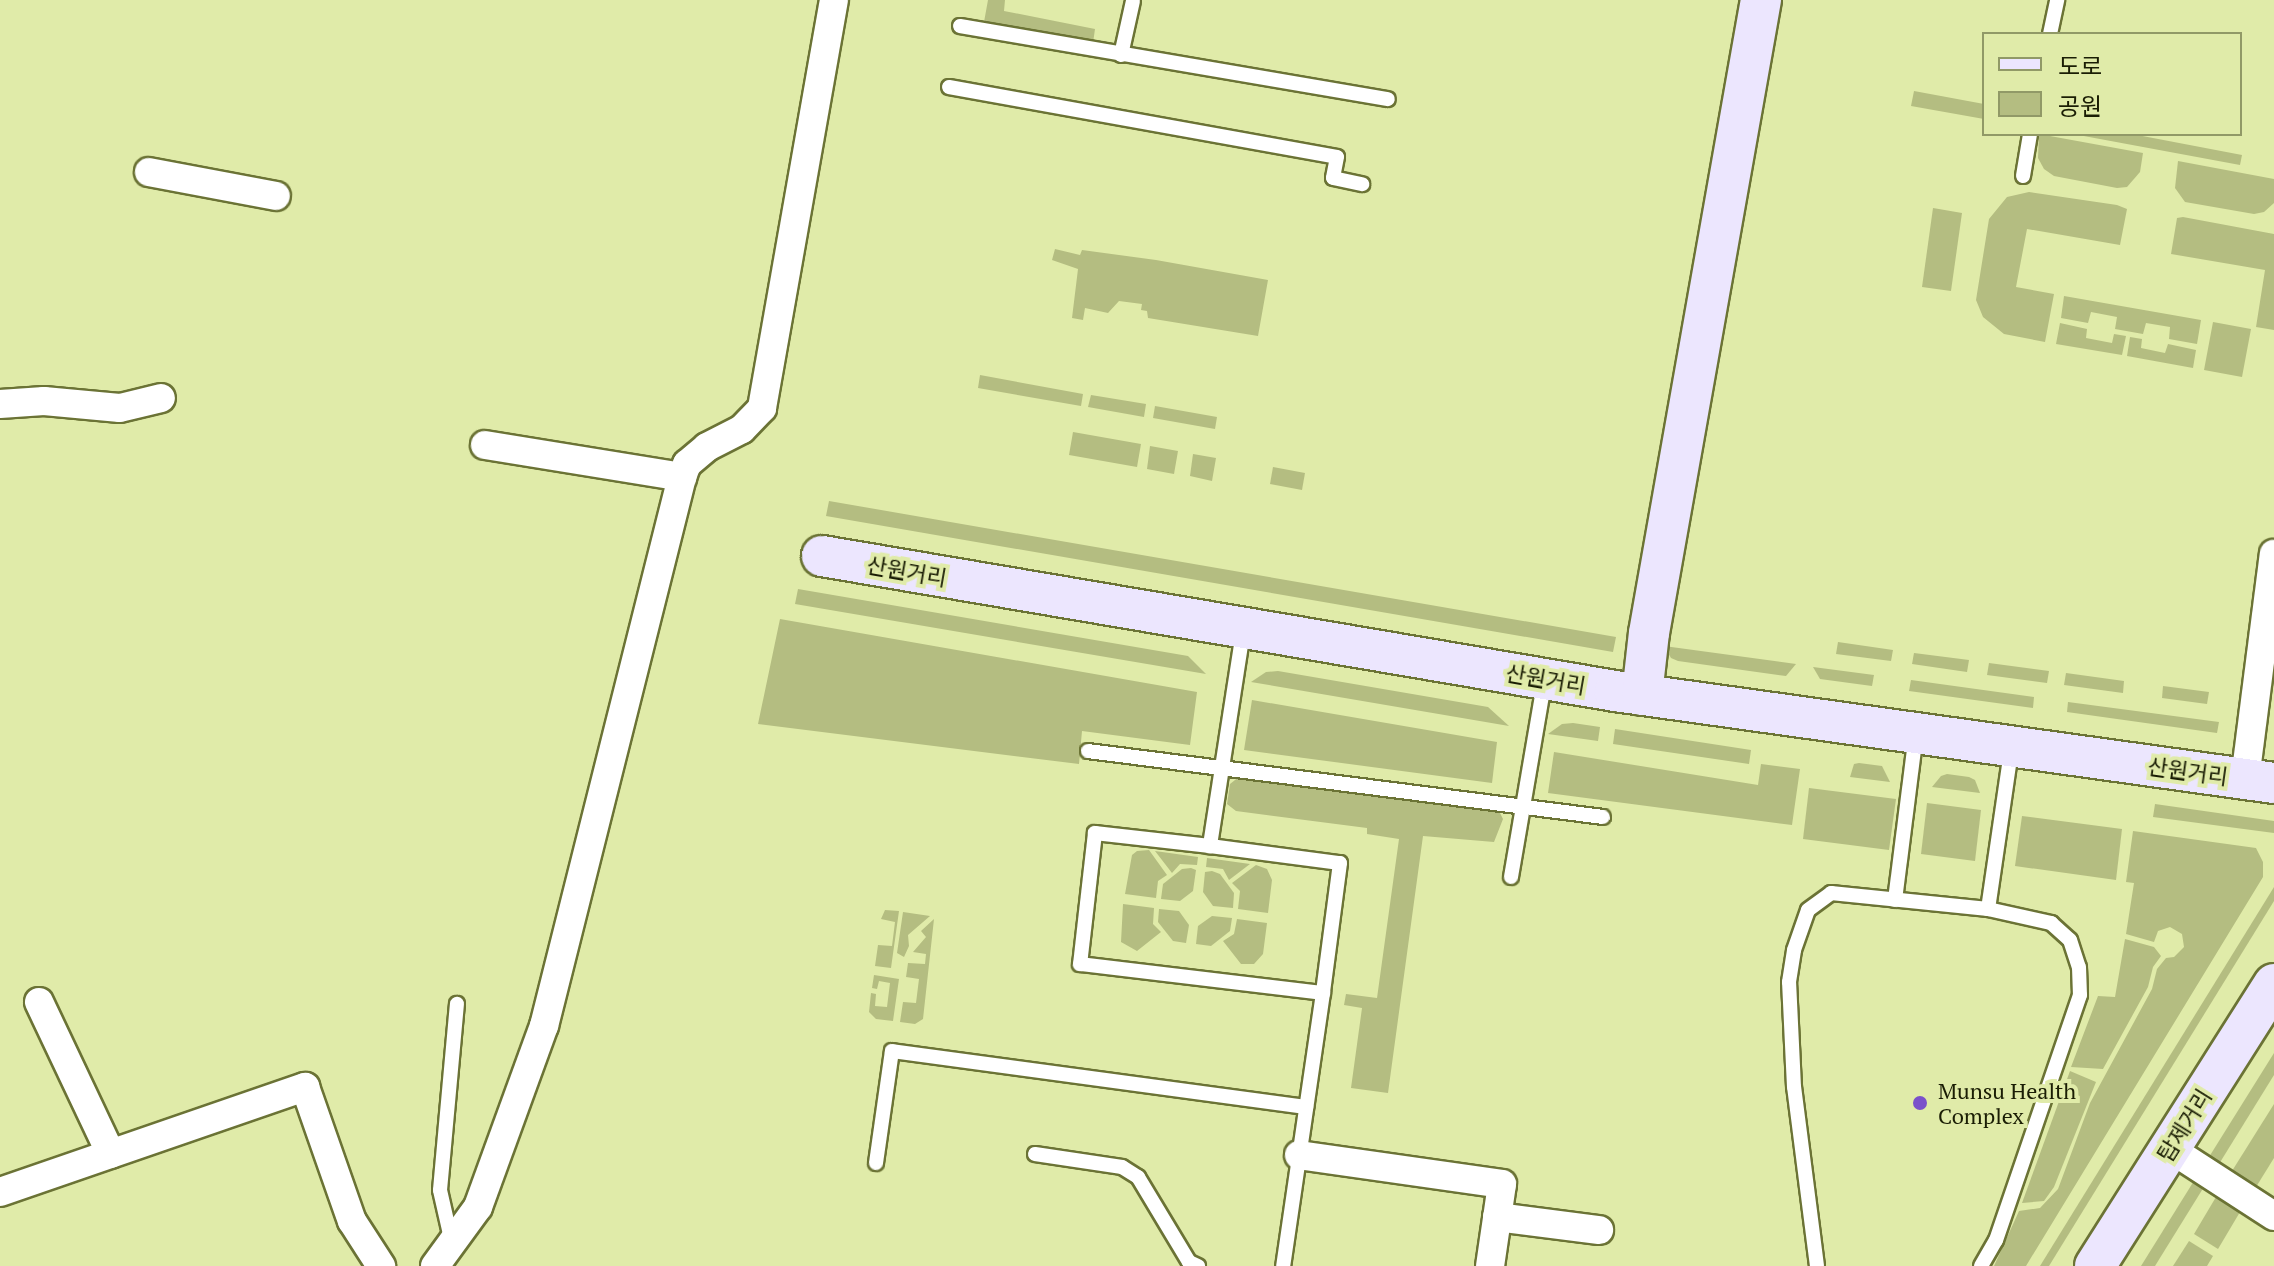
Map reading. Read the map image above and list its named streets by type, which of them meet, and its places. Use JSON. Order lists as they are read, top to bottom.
{
  "streets": {
    "main road": ["산원거리", "탑제거리"]
  },
  "places": ["Munsu Health Complex"],
  "legend": ["도로", "공원"]
}
